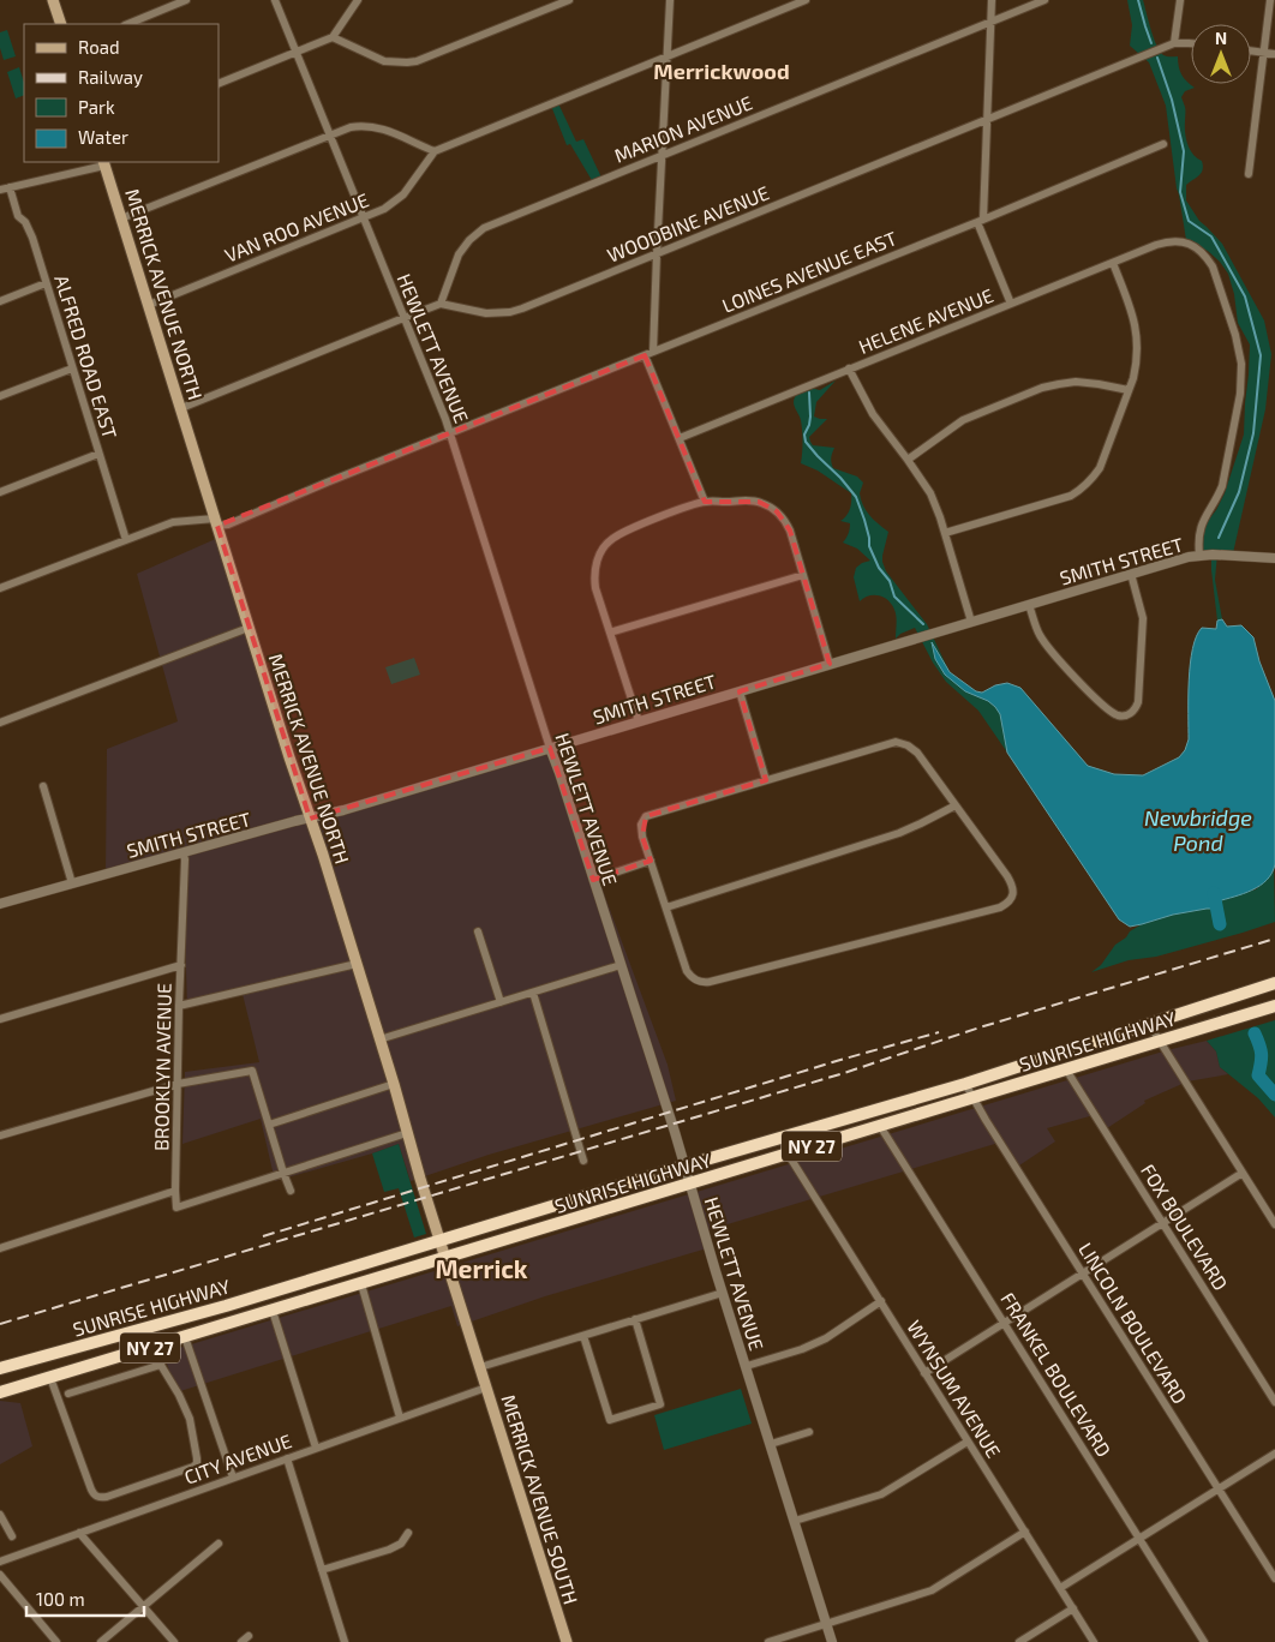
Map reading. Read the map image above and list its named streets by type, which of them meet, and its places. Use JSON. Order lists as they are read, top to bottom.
{
  "streets": {
    "highway": ["SUNRISE HIGHWAY", "NY 27"],
    "main road": ["MERRICK AVENUE NORTH", "MERRICK AVENUE SOUTH"],
    "street": [
      "MARION AVENUE",
      "WOODBINE AVENUE",
      "VAN ROO AVENUE",
      "LOINES AVENUE EAST",
      "HELENE AVENUE",
      "HEWLETT AVENUE",
      "ALFRED ROAD EAST",
      "SMITH STREET",
      "BROOKLYN AVENUE",
      "FOX BOULEVARD",
      "LINCOLN BOULEVARD",
      "FRANKEL BOULEVARD",
      "WYNSUM AVENUE",
      "CITY AVENUE"
    ]
  },
  "crossings": [
    ["MARION AVENUE", "WOODBINE AVENUE"],
    ["VAN ROO AVENUE", "MERRICK AVENUE NORTH"],
    ["VAN ROO AVENUE", "HEWLETT AVENUE"],
    ["MERRICK AVENUE NORTH", "SMITH STREET"],
    ["MERRICK AVENUE NORTH", "SUNRISE HIGHWAY"],
    ["MERRICK AVENUE NORTH", "MERRICK AVENUE SOUTH"],
    ["HELENE AVENUE", "SMITH STREET"],
    ["HEWLETT AVENUE", "SMITH STREET"],
    ["HEWLETT AVENUE", "SUNRISE HIGHWAY"],
    ["SMITH STREET", "BROOKLYN AVENUE"],
    ["SUNRISE HIGHWAY", "FOX BOULEVARD"],
    ["SUNRISE HIGHWAY", "LINCOLN BOULEVARD"],
    ["SUNRISE HIGHWAY", "FRANKEL BOULEVARD"],
    ["SUNRISE HIGHWAY", "WYNSUM AVENUE"],
    ["CITY AVENUE", "MERRICK AVENUE SOUTH"]
  ],
  "districts": ["Merrickwood", "Merrick"],
  "water": ["Newbridge Pond"],
  "legend": [
    "Road",
    "Railway",
    "Park",
    "Water"
  ],
  "scale_bar": "100 m",
  "north": "top"
}
